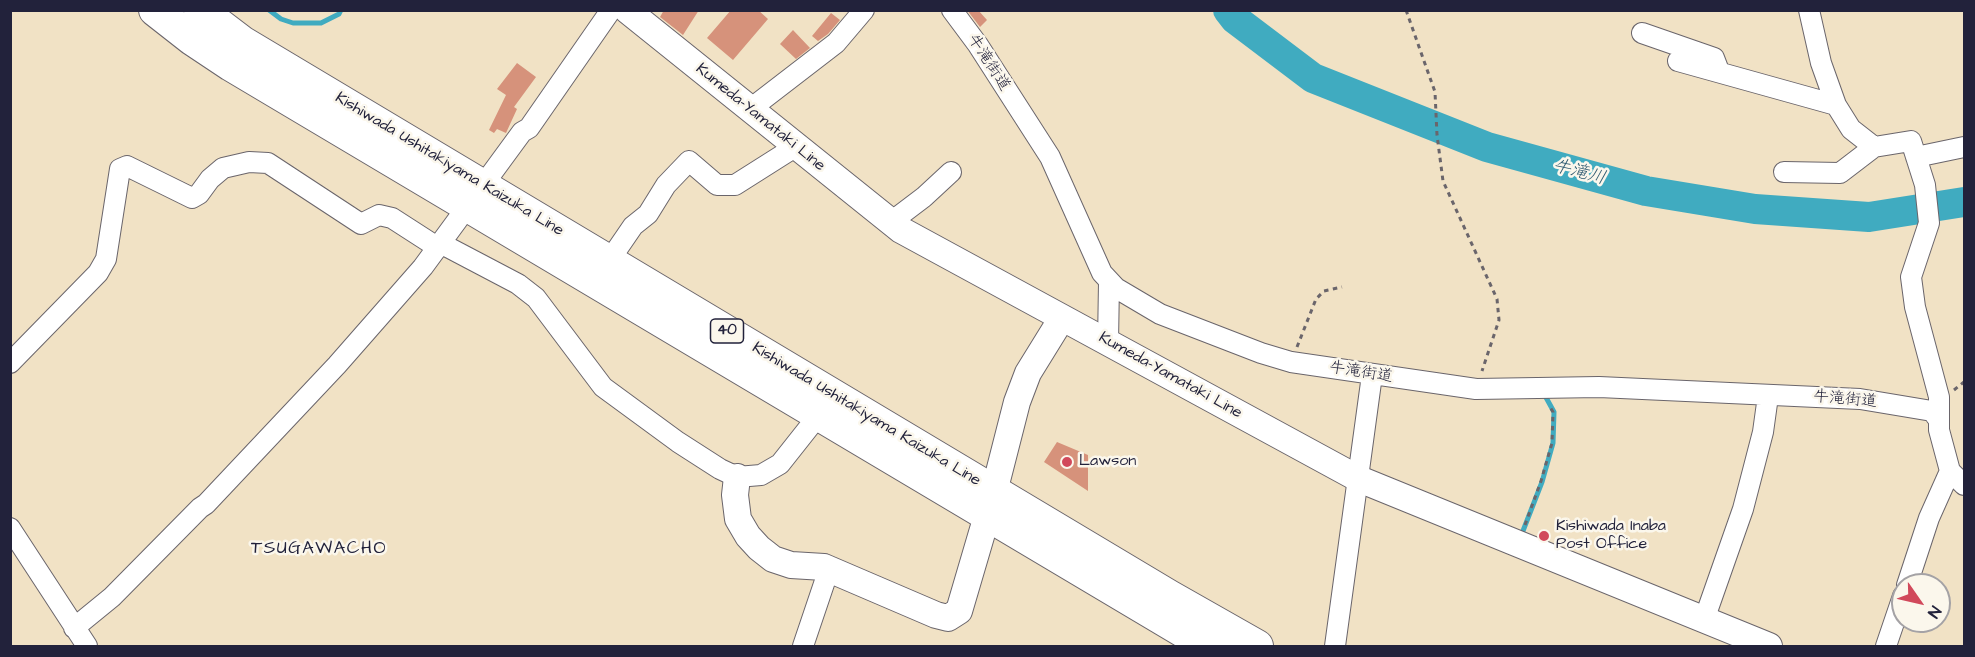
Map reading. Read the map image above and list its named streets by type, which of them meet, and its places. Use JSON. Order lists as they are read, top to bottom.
{
  "streets": {
    "main road": ["Kishiwada Ushitakiyama Kaizuka Line", "40"],
    "street": ["牛滝街道", "Kumeda-Yamataki Line"]
  },
  "districts": ["TSUGAWACHO"],
  "water": ["牛滝川"],
  "places": ["Lawson", "Kishiwada Inaba Post Office"],
  "north": "bottom right"
}
